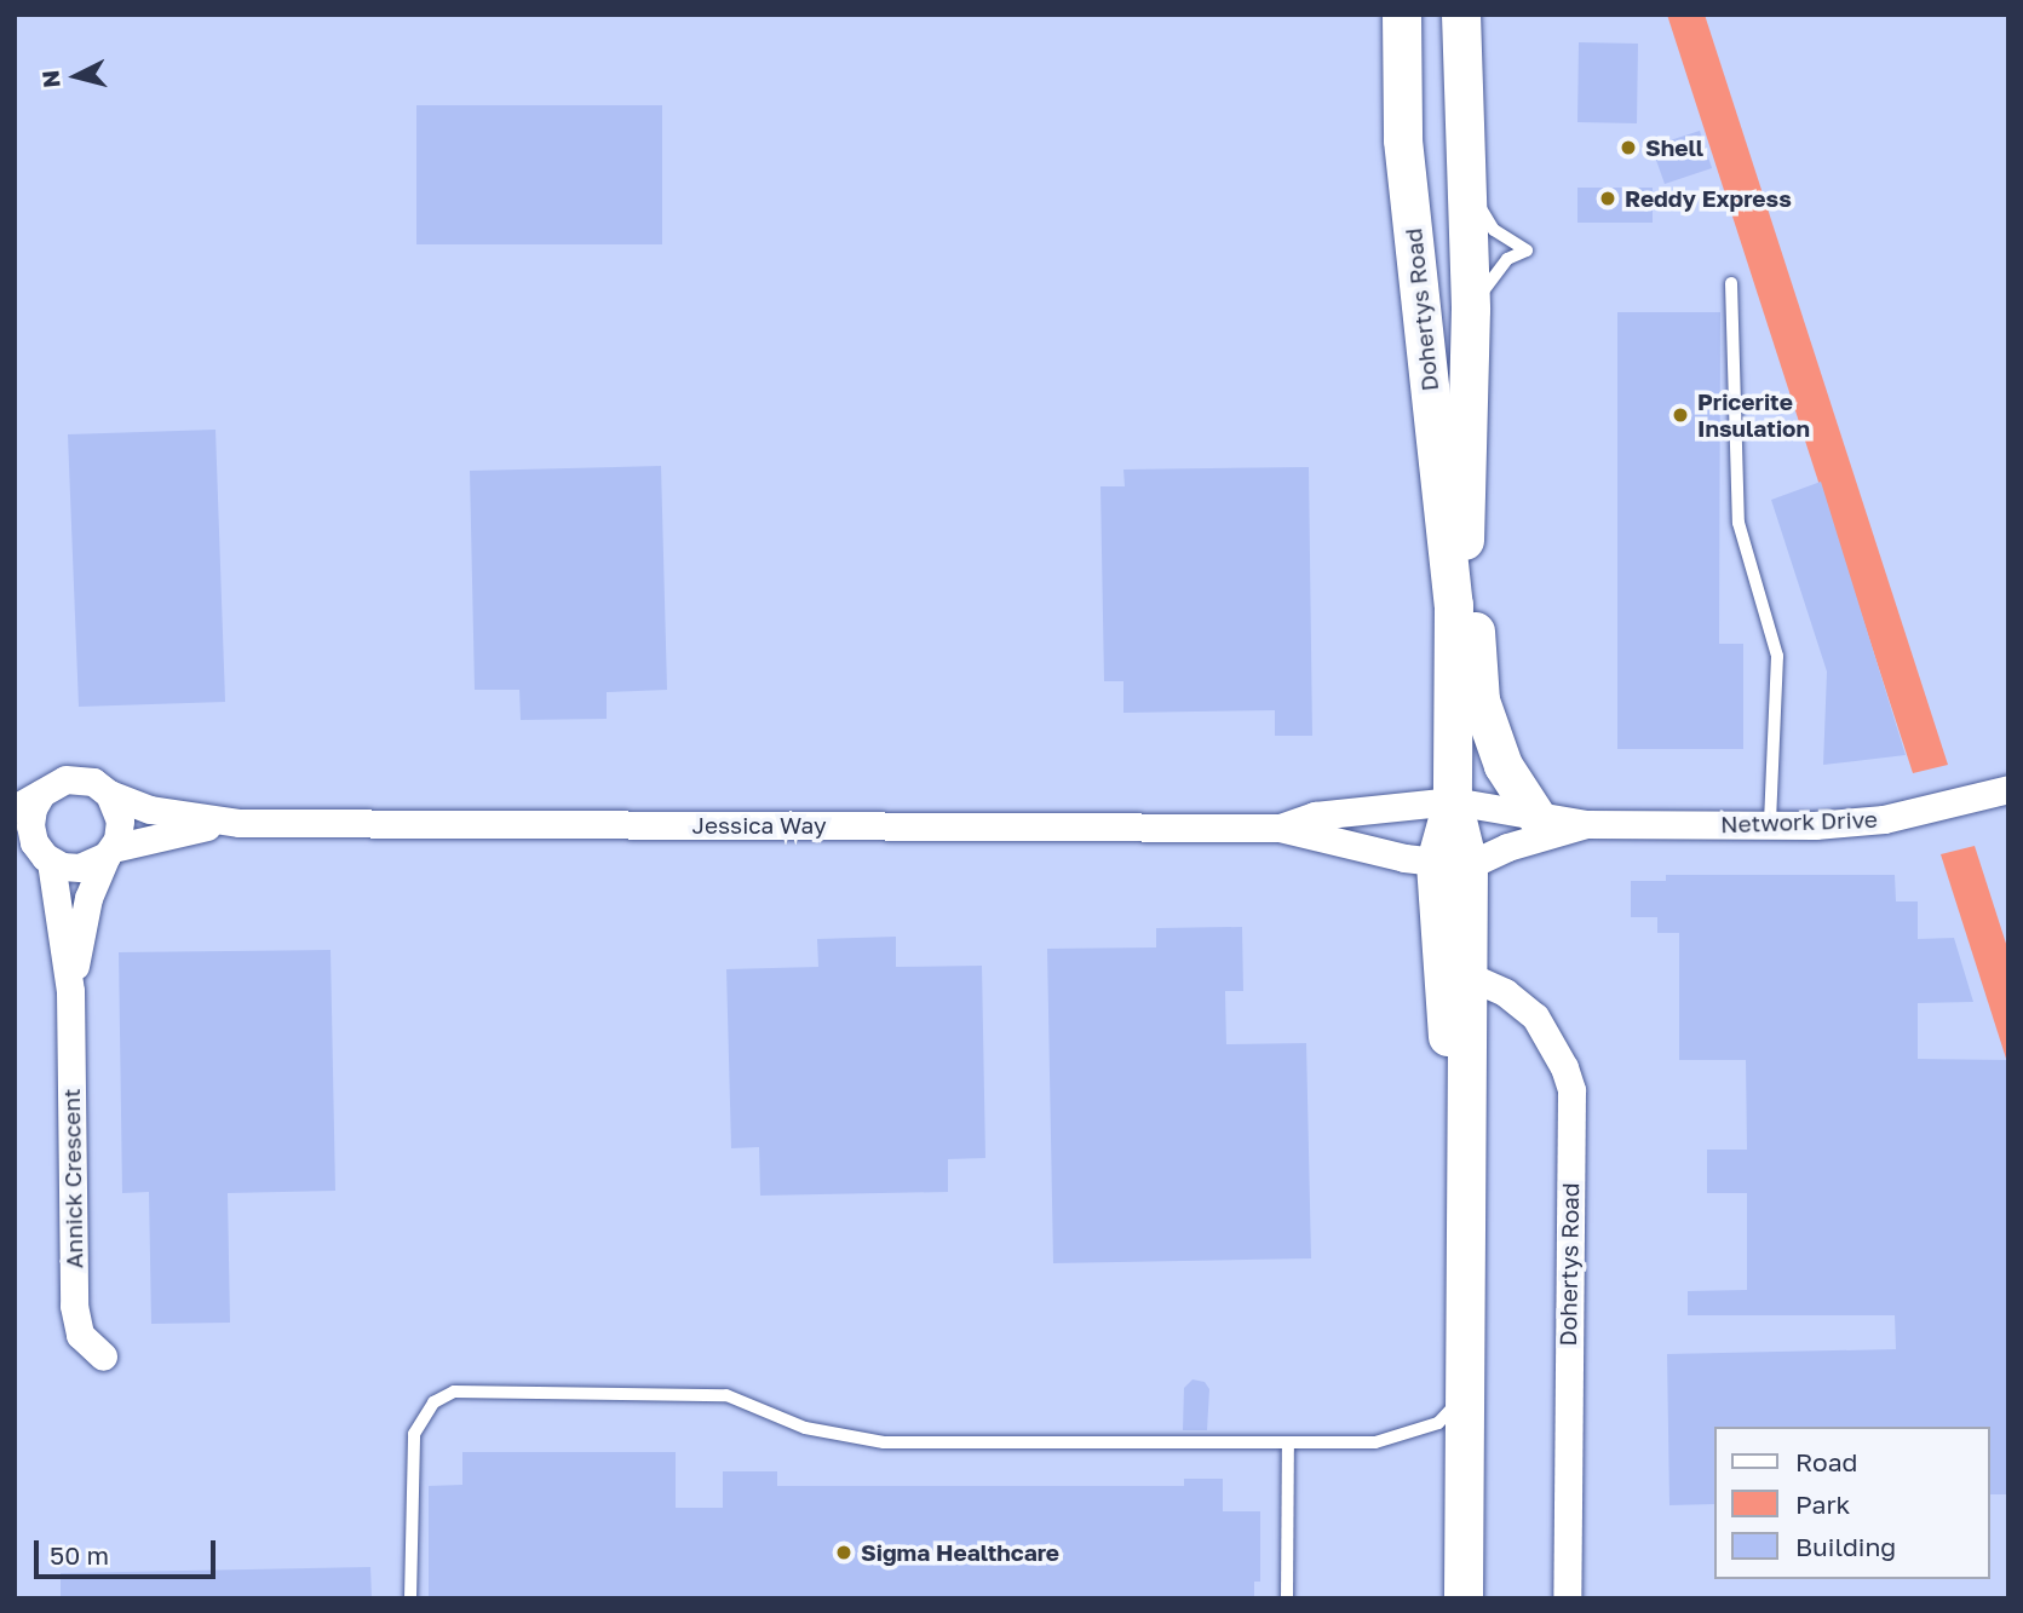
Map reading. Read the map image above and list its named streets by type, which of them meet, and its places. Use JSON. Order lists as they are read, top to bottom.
{
  "streets": {
    "main road": ["Dohertys Road"],
    "street": ["Network Drive", "Jessica Way", "Annick Crescent"]
  },
  "crossings": [
    ["Dohertys Road", "Network Drive"],
    ["Dohertys Road", "Jessica Way"],
    ["Network Drive", "Jessica Way"],
    ["Jessica Way", "Annick Crescent"]
  ],
  "places": [
    "Shell",
    "Reddy Express",
    "Pricerite Insulation",
    "Sigma Healthcare"
  ],
  "legend": ["Road", "Park", "Building"],
  "scale_bar": "50 m",
  "north": "left"
}
